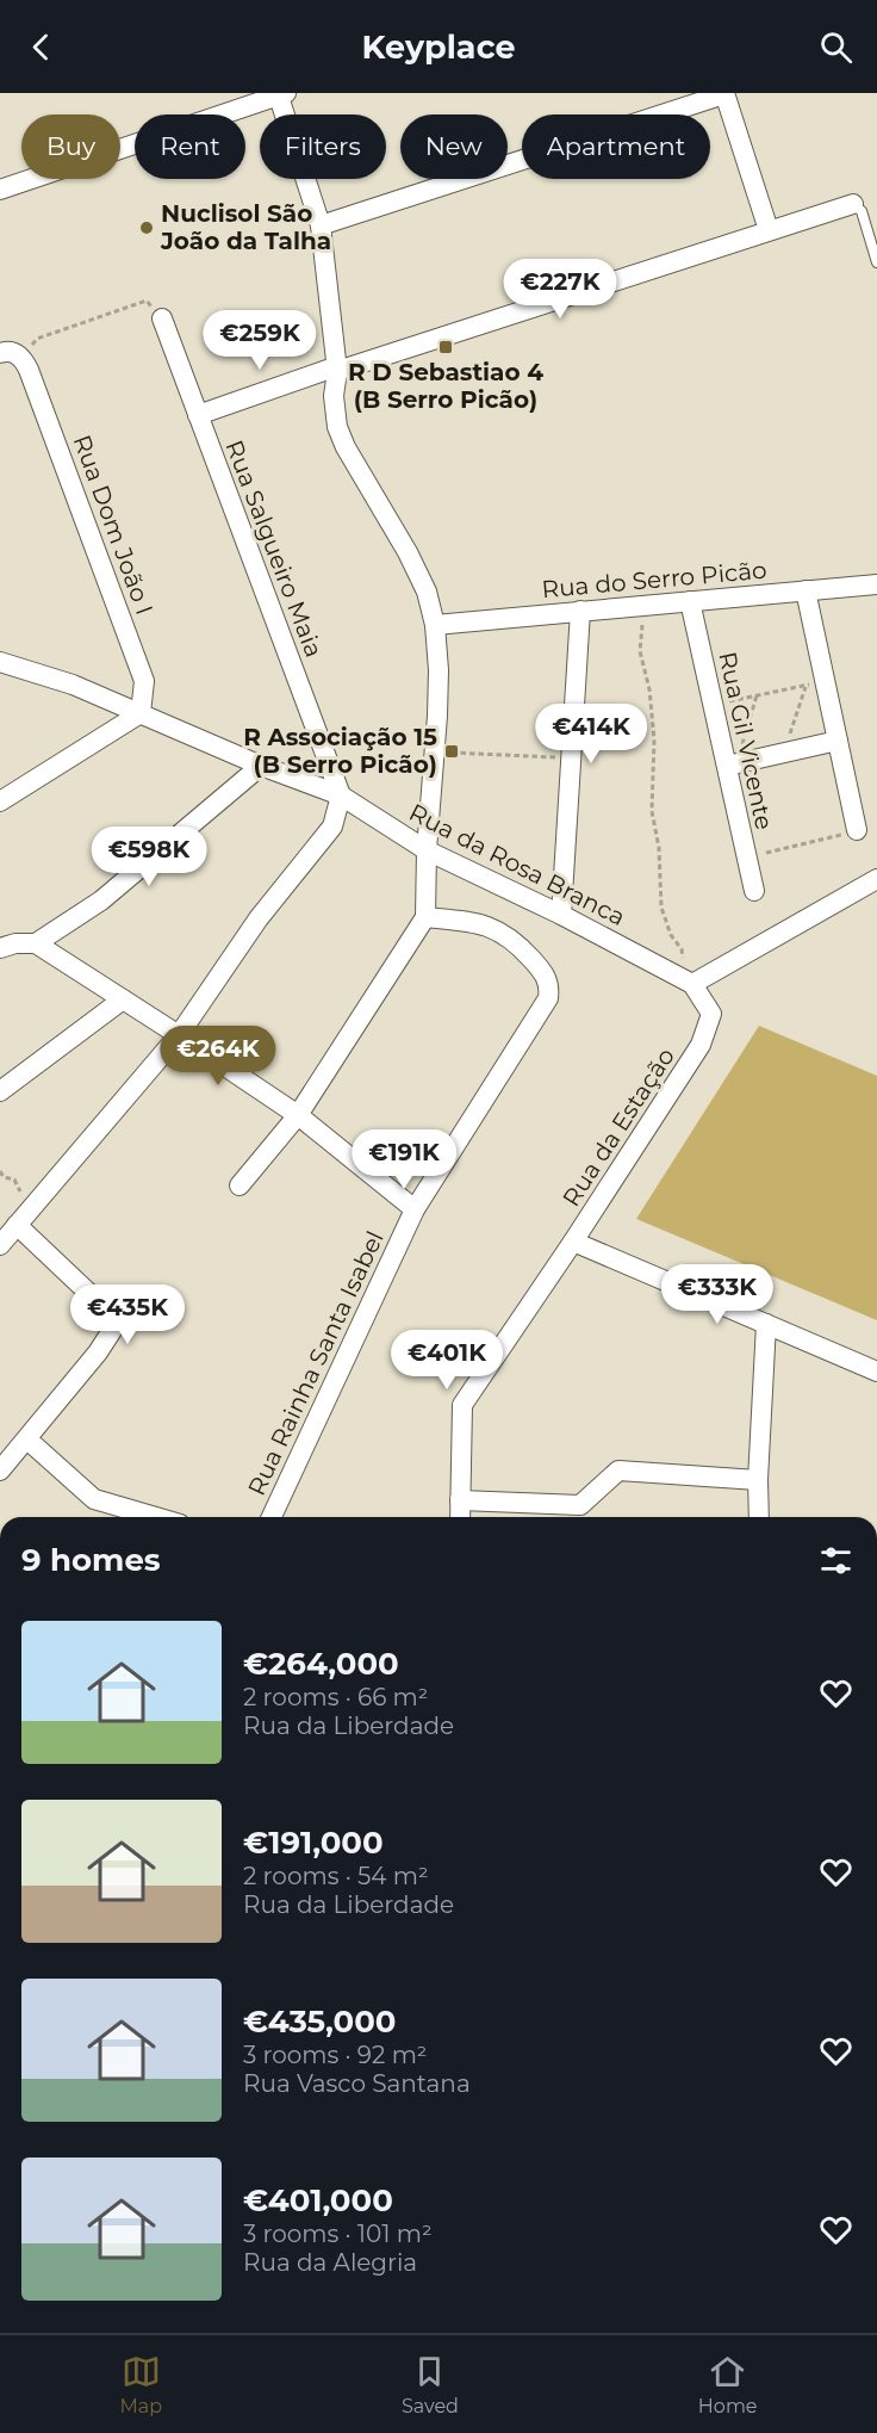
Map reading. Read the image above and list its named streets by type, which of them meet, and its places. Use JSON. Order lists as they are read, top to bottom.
{
  "streets": {
    "street": [
      "Rua Dom João I",
      "Rua Salgueiro Maia",
      "Rua do Serro Picão",
      "Rua Gil Vicente",
      "Rua da Rosa Branca",
      "Rua da Estação",
      "Rua Rainha Santa Isabel"
    ]
  },
  "crossings": [
    ["Rua Dom João I", "Rua da Rosa Branca"],
    ["Rua Salgueiro Maia", "Rua da Rosa Branca"],
    ["Rua do Serro Picão", "Rua Gil Vicente"],
    ["Rua da Rosa Branca", "Rua da Estação"]
  ],
  "places": {
    "other": ["Nuclisol São João da Talha"],
    "transit": ["R D Sebastiao 4 (B Serro Picão)", "R Associação 15 (B Serro Picão)"]
  },
  "page": {
    "header": "Keyplace",
    "chip": [
      "Buy",
      "Rent",
      "Filters",
      "New",
      "Apartment"
    ],
    "price": [
      "€227K",
      "€259K",
      "€414K",
      "€598K",
      "€264K",
      "€191K",
      "€333K",
      "€435K",
      "€401K"
    ],
    "heading": "9 homes",
    "list": [
      {
        "name": "€264,000",
        "note": "2 rooms · 66 m² · Rua da Liberdade"
      },
      {
        "name": "€191,000",
        "note": "2 rooms · 54 m² · Rua da Liberdade"
      },
      {
        "name": "€435,000",
        "note": "3 rooms · 92 m² · Rua Vasco Santana"
      },
      {
        "name": "€401,000",
        "note": "3 rooms · 101 m² · Rua da Alegria"
      }
    ],
    "tabs": ["Map", "Saved", "Home"]
  }
}
